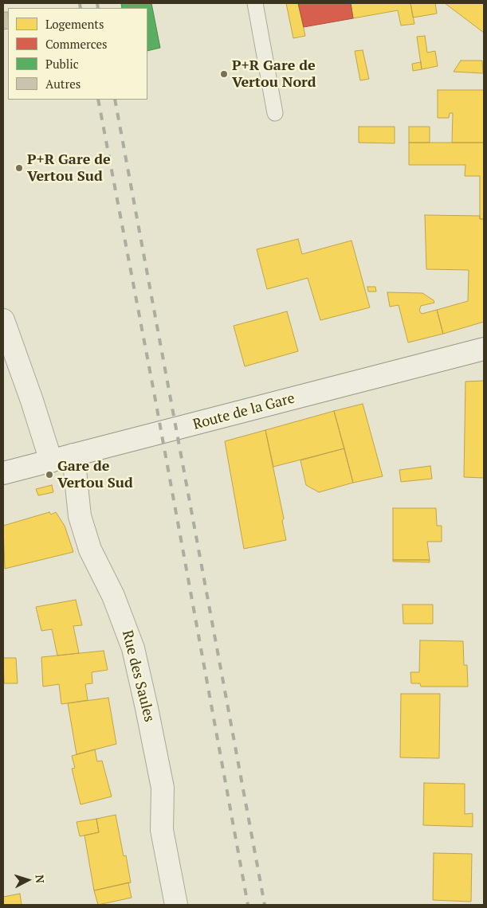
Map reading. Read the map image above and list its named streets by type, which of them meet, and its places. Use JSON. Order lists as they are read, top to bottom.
{
  "streets": {
    "street": ["Route de la Gare", "Rue des Saules"]
  },
  "crossings": [
    ["Route de la Gare", "Rue des Saules"]
  ],
  "places": ["P+R Gare de Vertou Nord", "P+R Gare de Vertou Sud", "Gare de Vertou Sud"],
  "legend": [
    "Logements",
    "Commerces",
    "Public",
    "Autres"
  ],
  "north": "right"
}
